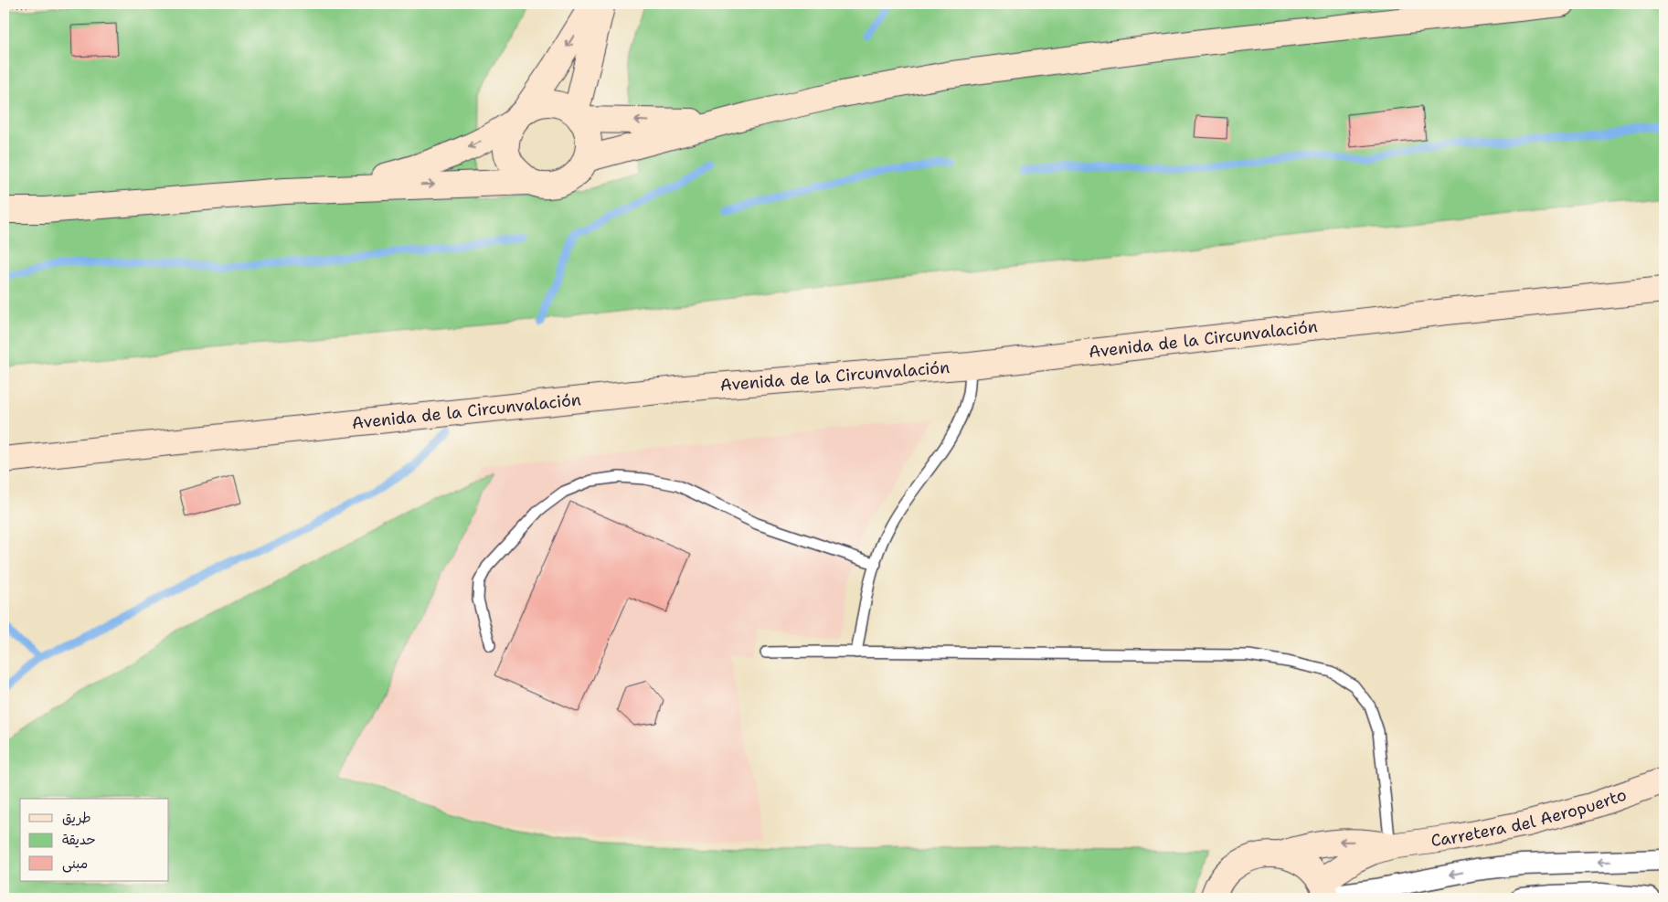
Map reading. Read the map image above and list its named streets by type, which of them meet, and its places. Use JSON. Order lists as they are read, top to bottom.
{
  "streets": {
    "street": ["Avenida de la Circunvalación", "Carretera del Aeropuerto"]
  },
  "legend": ["طريق", "حديقة", "مبنى"]
}
